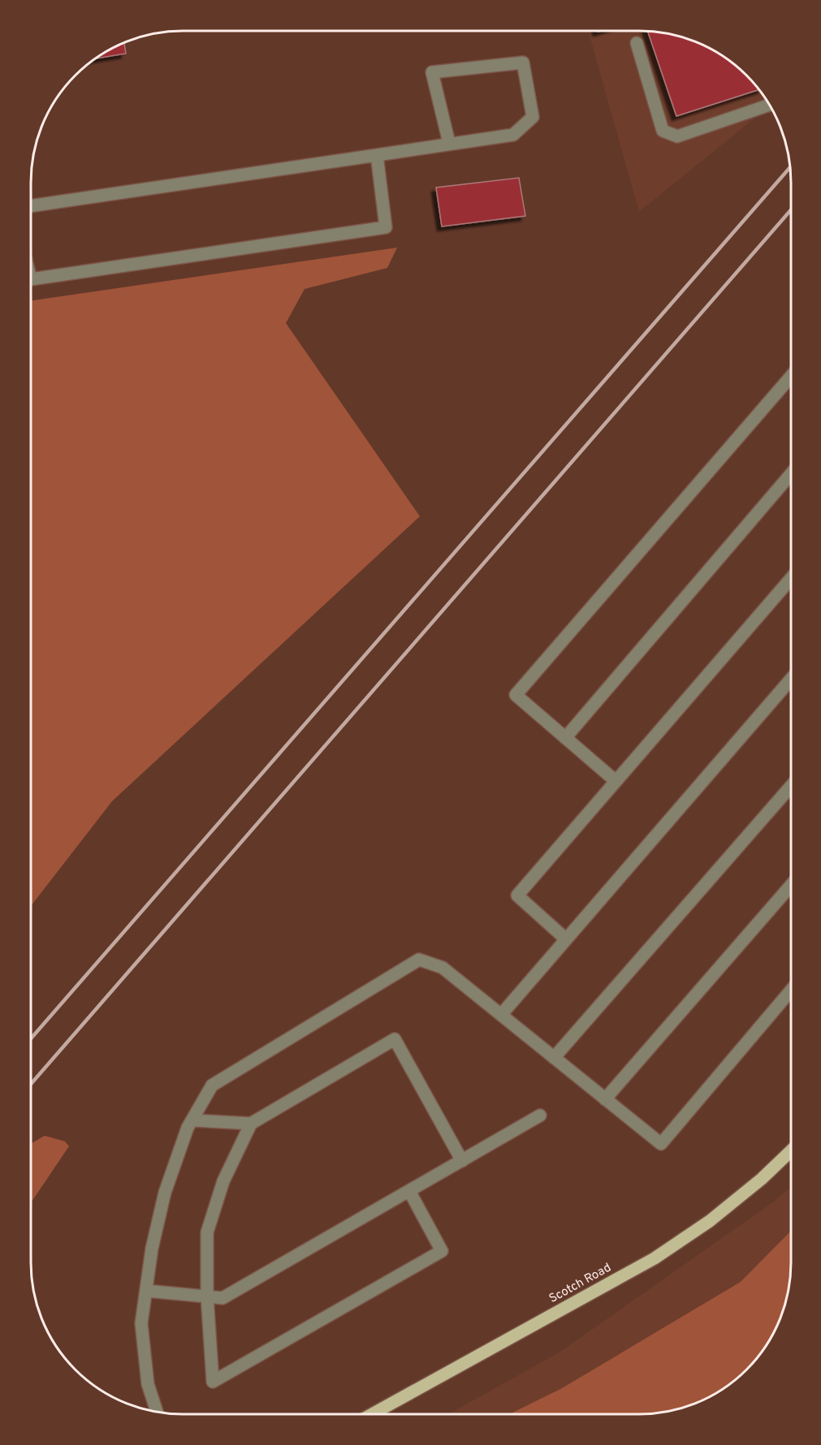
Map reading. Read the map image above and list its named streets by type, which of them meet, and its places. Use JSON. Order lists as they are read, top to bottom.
{
  "streets": {
    "main road": ["Scotch Road"]
  }
}
